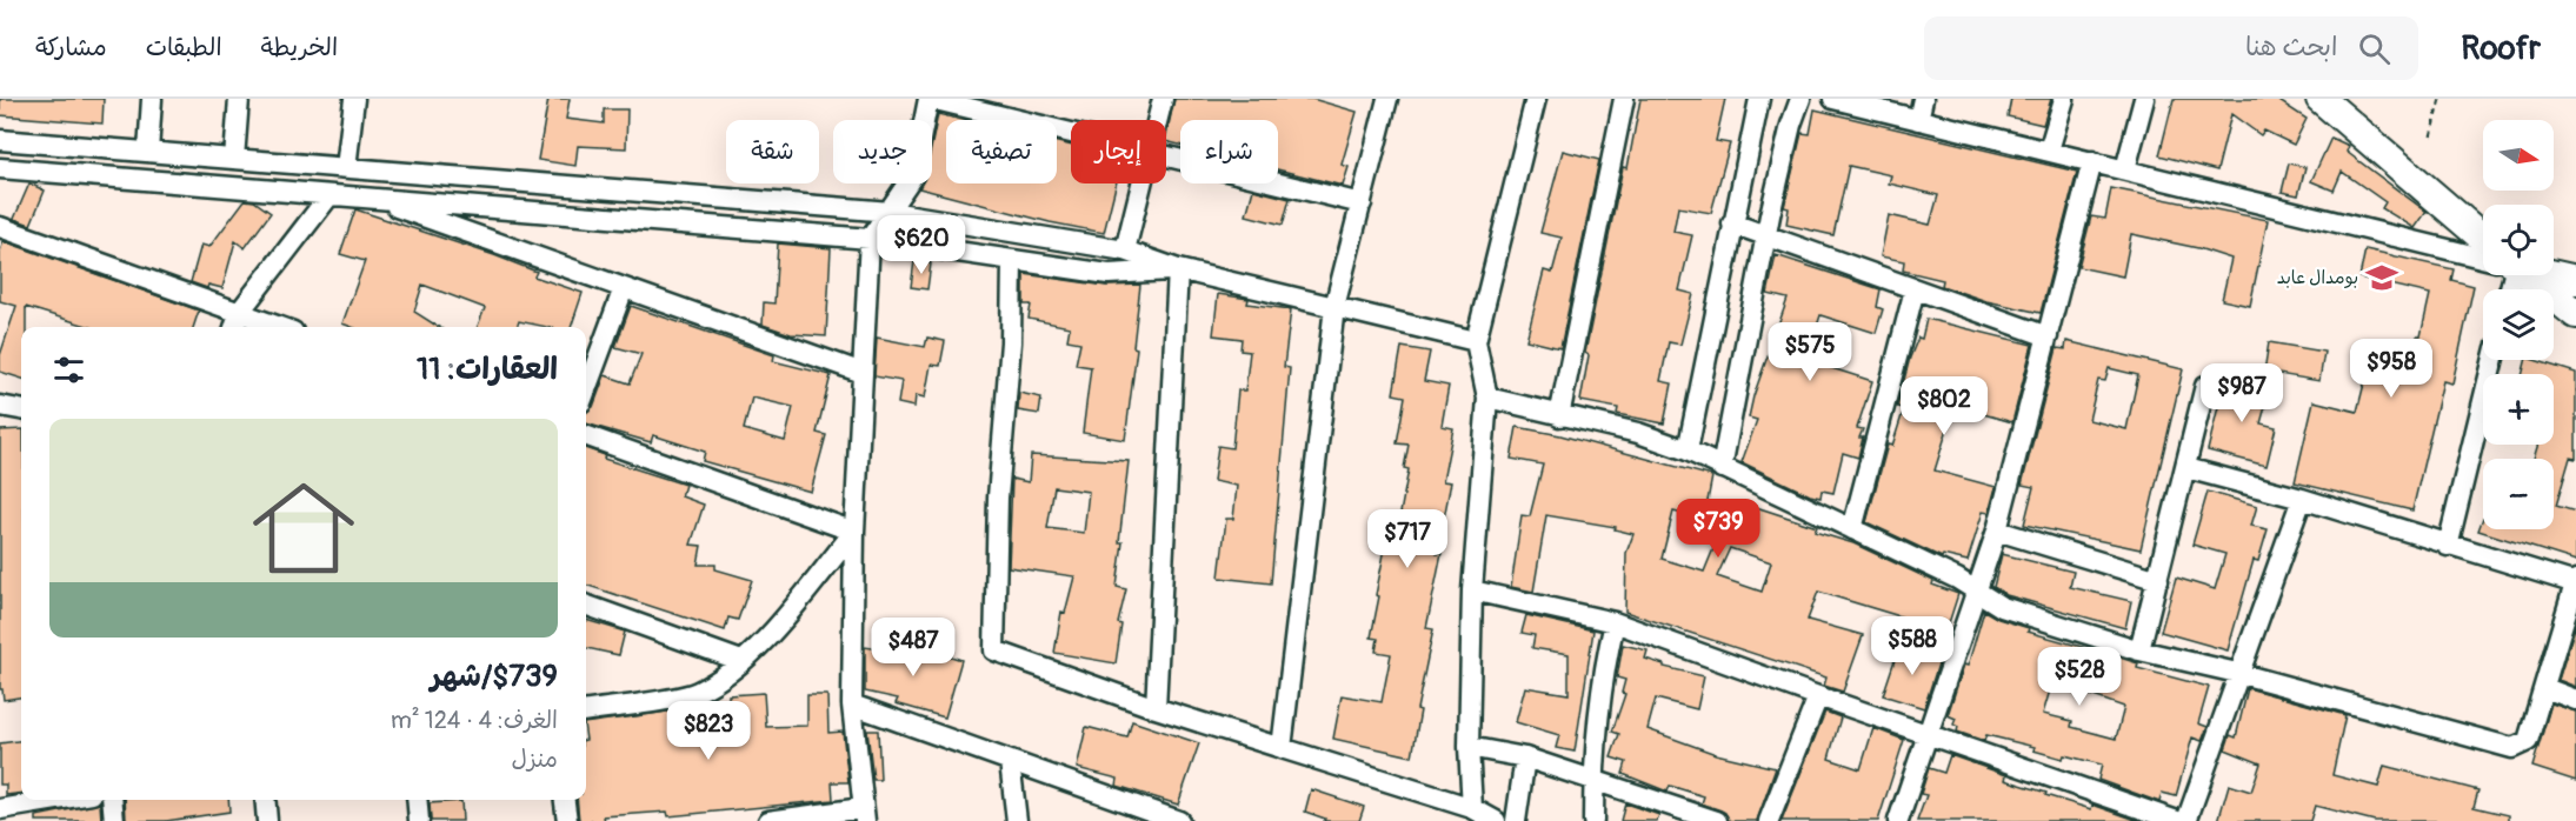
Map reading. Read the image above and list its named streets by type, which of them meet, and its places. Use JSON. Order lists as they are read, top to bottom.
{
  "places": {
    "school or university": ["بومدال عابد"]
  },
  "north": "right",
  "page": {
    "header": "Roofr",
    "search": "ابحث هنا",
    "nav": ["الخريطة", "الطبقات", "مشاركة"],
    "map_buttons": ["+", "−"],
    "chip": [
      "شراء",
      "إيجار",
      "تصفية",
      "جديد",
      "شقة"
    ],
    "price": [
      "$620",
      "$575",
      "$958",
      "$987",
      "$802",
      "$739",
      "$717",
      "$588",
      "$487",
      "$528",
      "$823"
    ],
    "heading": "العقارات: 11",
    "list": [
      {
        "name": "$739/شهر",
        "note": "الغرف: 4 · 124 m² · منزل"
      }
    ]
  }
}
